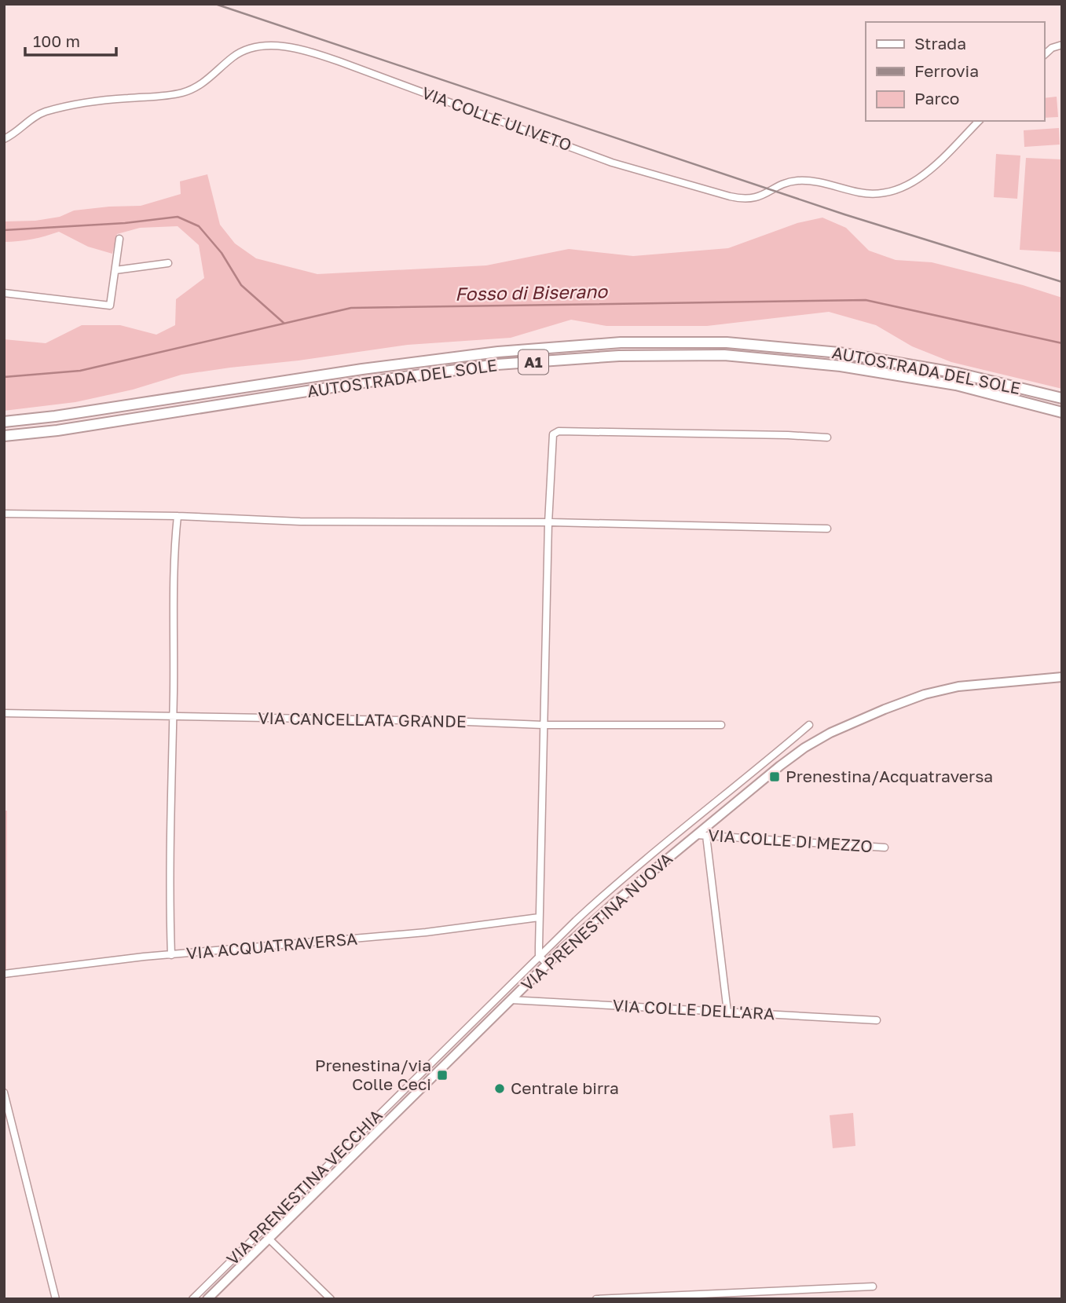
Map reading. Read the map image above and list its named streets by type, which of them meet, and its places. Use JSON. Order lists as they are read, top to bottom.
{
  "streets": {
    "highway": ["A1", "AUTOSTRADA DEL SOLE"],
    "main road": ["VIA PRENESTINA NUOVA"],
    "street": [
      "VIA COLLE ULIVETO",
      "VIA CANCELLATA GRANDE",
      "VIA COLLE DI MEZZO",
      "VIA ACQUATRAVERSA",
      "VIA COLLE DELL'ARA",
      "VIA PRENESTINA VECCHIA"
    ]
  },
  "crossings": [
    ["VIA COLLE DI MEZZO", "VIA PRENESTINA NUOVA"],
    ["VIA PRENESTINA NUOVA", "VIA COLLE DELL'ARA"]
  ],
  "water": ["Fosso di Biserano"],
  "places": {
    "transit": ["Prenestina/Acquatraversa", "Prenestina/via Colle Ceci"],
    "other": ["Centrale birra"]
  },
  "legend": ["Strada", "Ferrovia", "Parco"],
  "scale_bar": "100 m"
}
